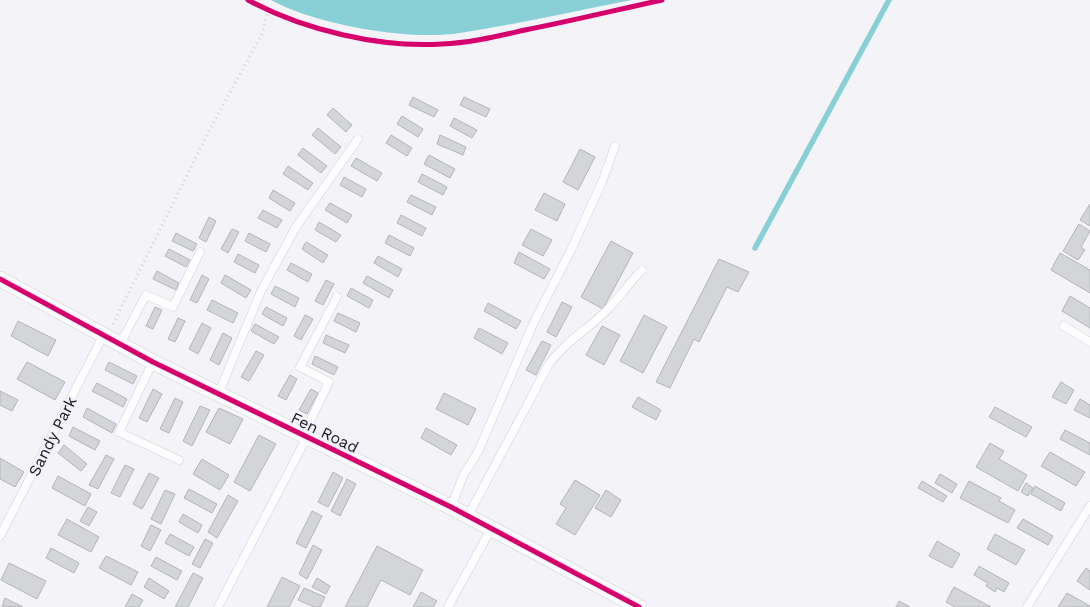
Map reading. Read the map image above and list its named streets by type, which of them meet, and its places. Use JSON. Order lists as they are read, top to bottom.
{
  "streets": {
    "street": ["Fen Road"],
    "lane": ["Sandy Park"]
  },
  "crossings": [
    ["Fen Road", "Sandy Park"]
  ]
}
